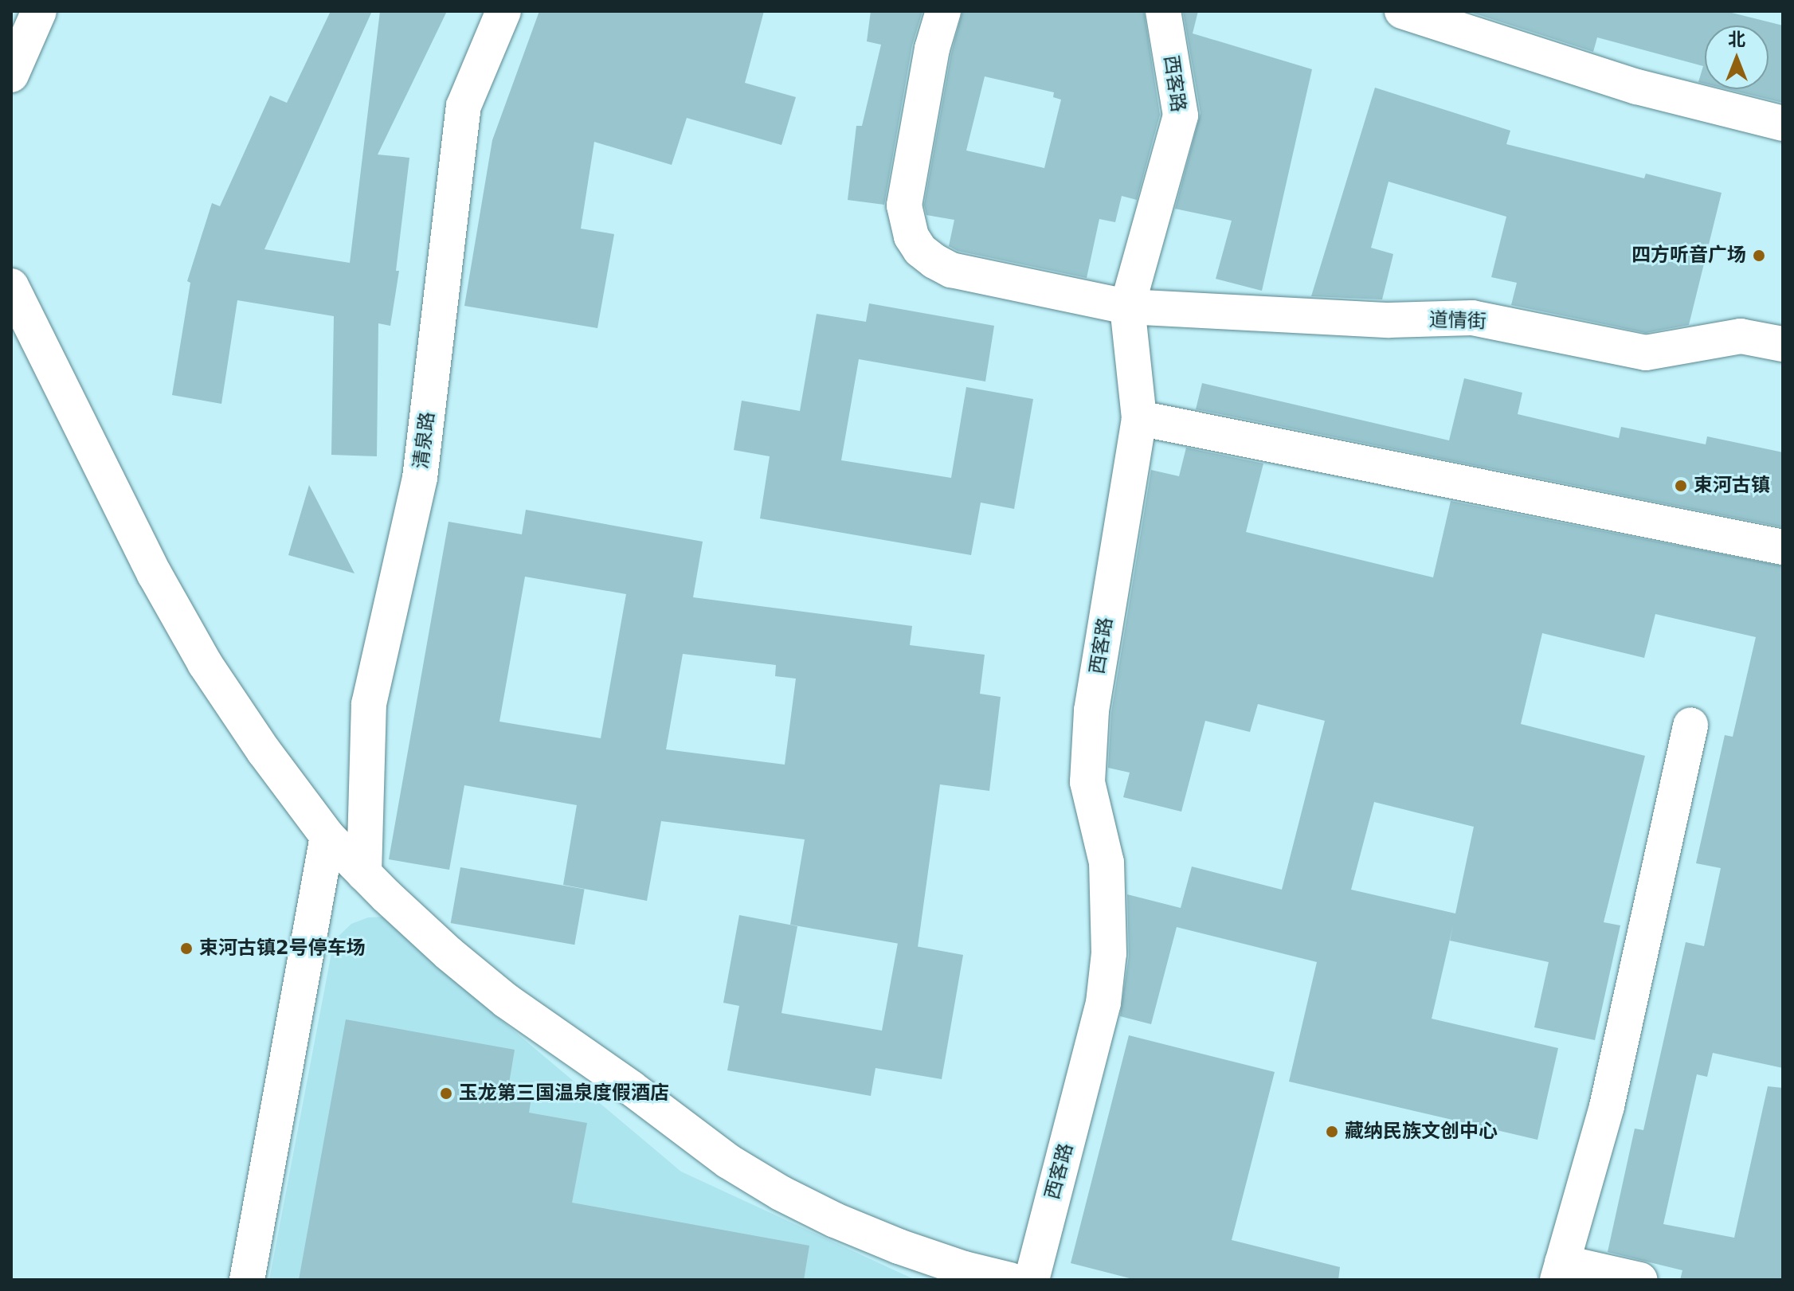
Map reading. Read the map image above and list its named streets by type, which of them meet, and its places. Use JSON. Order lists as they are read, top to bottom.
{
  "streets": {
    "street": ["西客路", "道情街", "清泉路"]
  },
  "crossings": [
    ["西客路", "道情街"]
  ],
  "places": [
    "四方听音广场",
    "束河古镇",
    "束河古镇2号停车场",
    "玉龙第三国温泉度假酒店",
    "藏纳民族文创中心"
  ],
  "north": "top"
}
